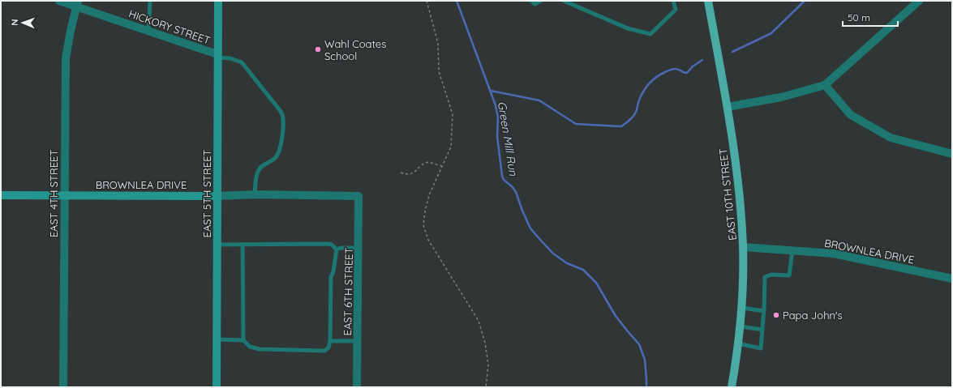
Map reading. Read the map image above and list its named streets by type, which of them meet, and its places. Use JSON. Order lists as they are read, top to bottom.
{
  "streets": {
    "main road": ["BROWNLEA DRIVE", "EAST 5TH STREET", "EAST 10TH STREET"],
    "street": ["HICKORY STREET", "EAST 4TH STREET", "EAST 6TH STREET"]
  },
  "crossings": [
    ["HICKORY STREET", "EAST 4TH STREET"],
    ["HICKORY STREET", "EAST 5TH STREET"],
    ["BROWNLEA DRIVE", "EAST 4TH STREET"],
    ["BROWNLEA DRIVE", "EAST 5TH STREET"],
    ["BROWNLEA DRIVE", "EAST 10TH STREET"],
    ["BROWNLEA DRIVE", "EAST 6TH STREET"]
  ],
  "water": ["Green Mill Run"],
  "places": ["Wahl Coates School", "Papa John's"],
  "scale_bar": "50 m",
  "north": "left"
}
